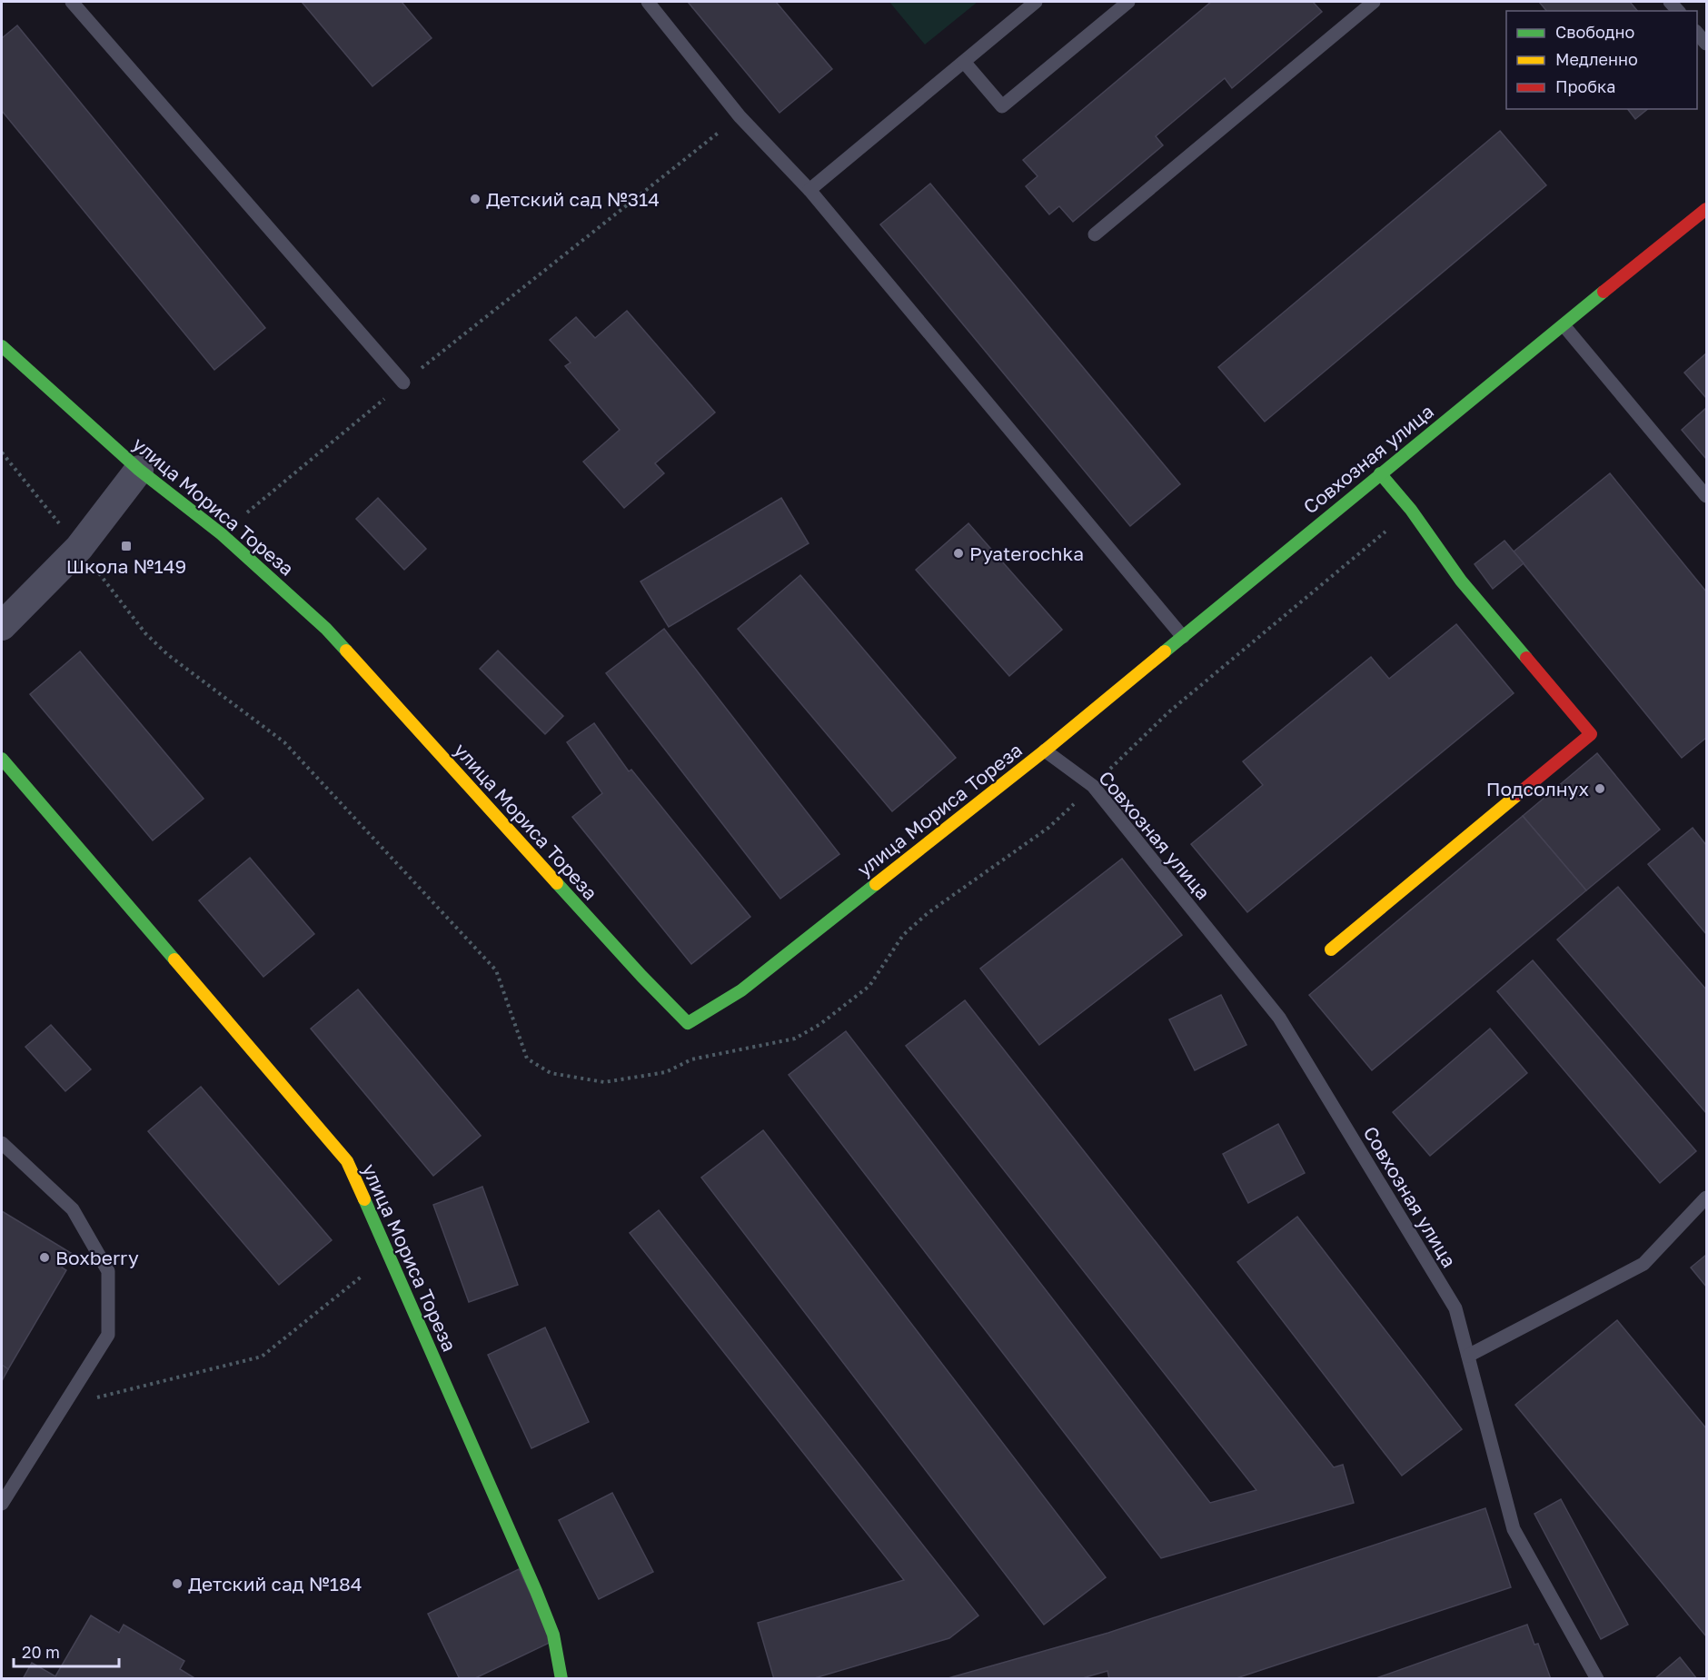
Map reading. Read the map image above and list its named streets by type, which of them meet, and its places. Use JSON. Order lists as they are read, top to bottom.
{
  "streets": {
    "street": ["Совхозная улица", "улица Мориса Тореза"]
  },
  "crossings": [
    ["Совхозная улица", "улица Мориса Тореза"]
  ],
  "places": {
    "other": [
      "Детский сад №314",
      "Pyaterochka",
      "Подсолнух",
      "Boxberry",
      "Детский сад №184"
    ],
    "transit": ["Школа №149"]
  },
  "legend": ["Свободно", "Медленно", "Пробка"],
  "scale_bar": "20 m"
}
